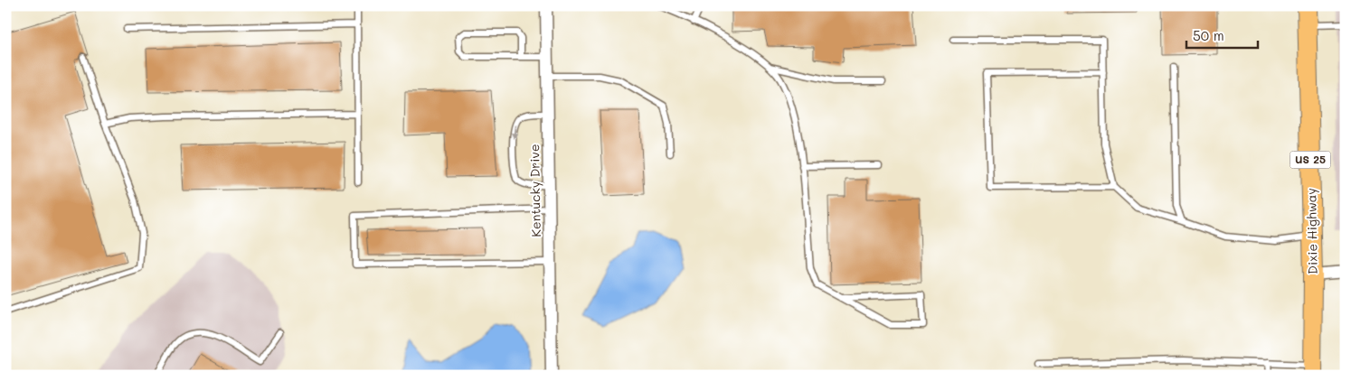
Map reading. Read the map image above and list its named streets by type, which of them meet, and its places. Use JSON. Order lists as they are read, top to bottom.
{
  "streets": {
    "main road": ["US 25", "Dixie Highway"],
    "street": ["Kentucky Drive"]
  },
  "scale_bar": "50 m"
}
